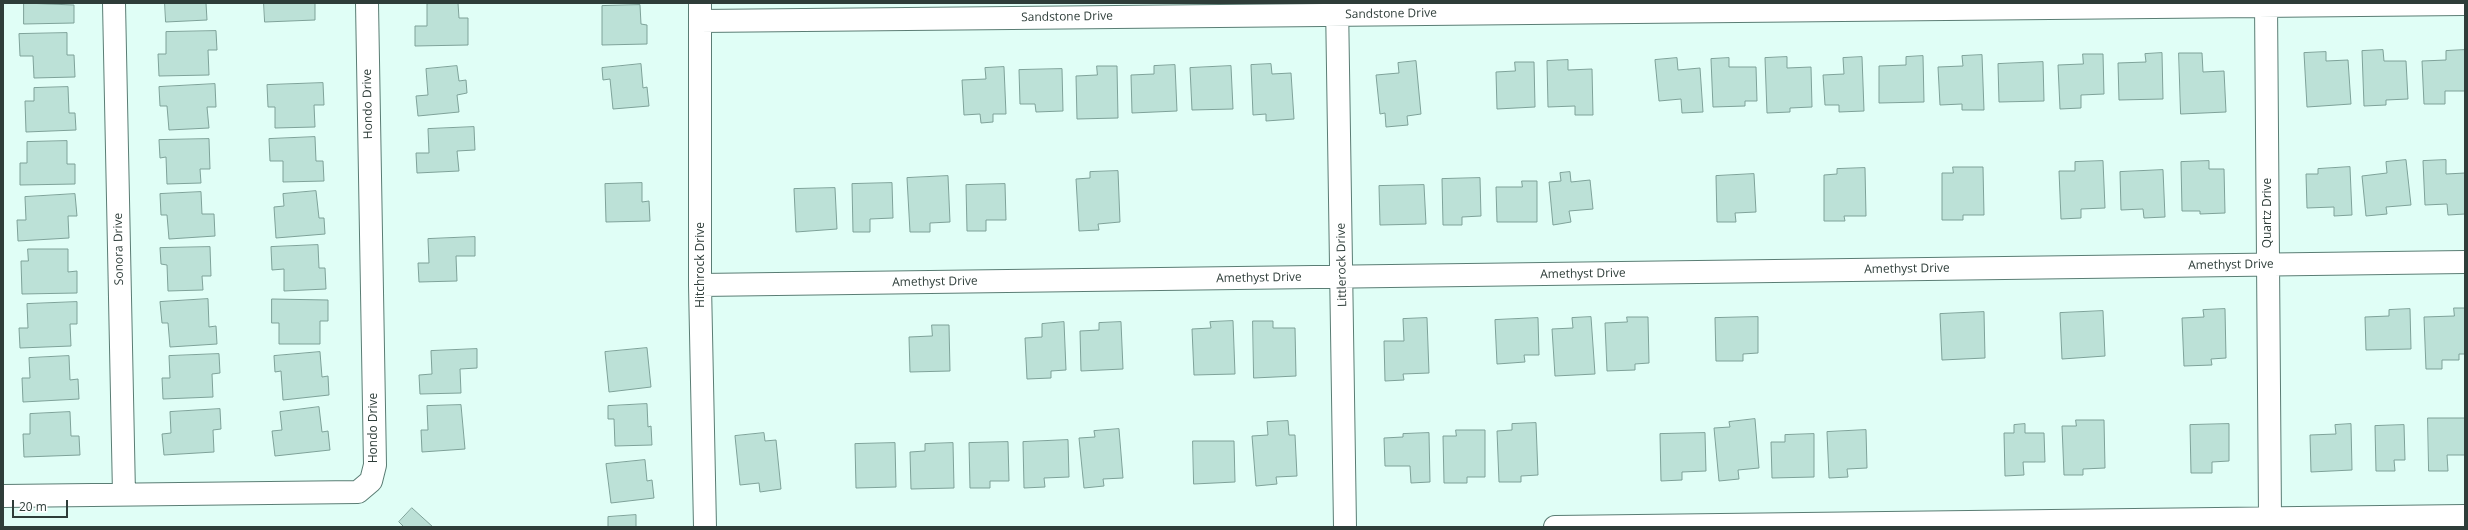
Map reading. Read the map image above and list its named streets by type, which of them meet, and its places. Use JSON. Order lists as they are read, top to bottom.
{
  "streets": {
    "street": [
      "Sandstone Drive",
      "Hondo Drive",
      "Quartz Drive",
      "Sonora Drive",
      "Hitchrock Drive",
      "Littlerock Drive",
      "Amethyst Drive"
    ]
  },
  "crossings": [
    ["Sandstone Drive", "Quartz Drive"],
    ["Sandstone Drive", "Hitchrock Drive"],
    ["Sandstone Drive", "Littlerock Drive"],
    ["Hondo Drive", "Sonora Drive"],
    ["Quartz Drive", "Amethyst Drive"],
    ["Hitchrock Drive", "Amethyst Drive"],
    ["Littlerock Drive", "Amethyst Drive"]
  ],
  "scale_bar": "20 m"
}
